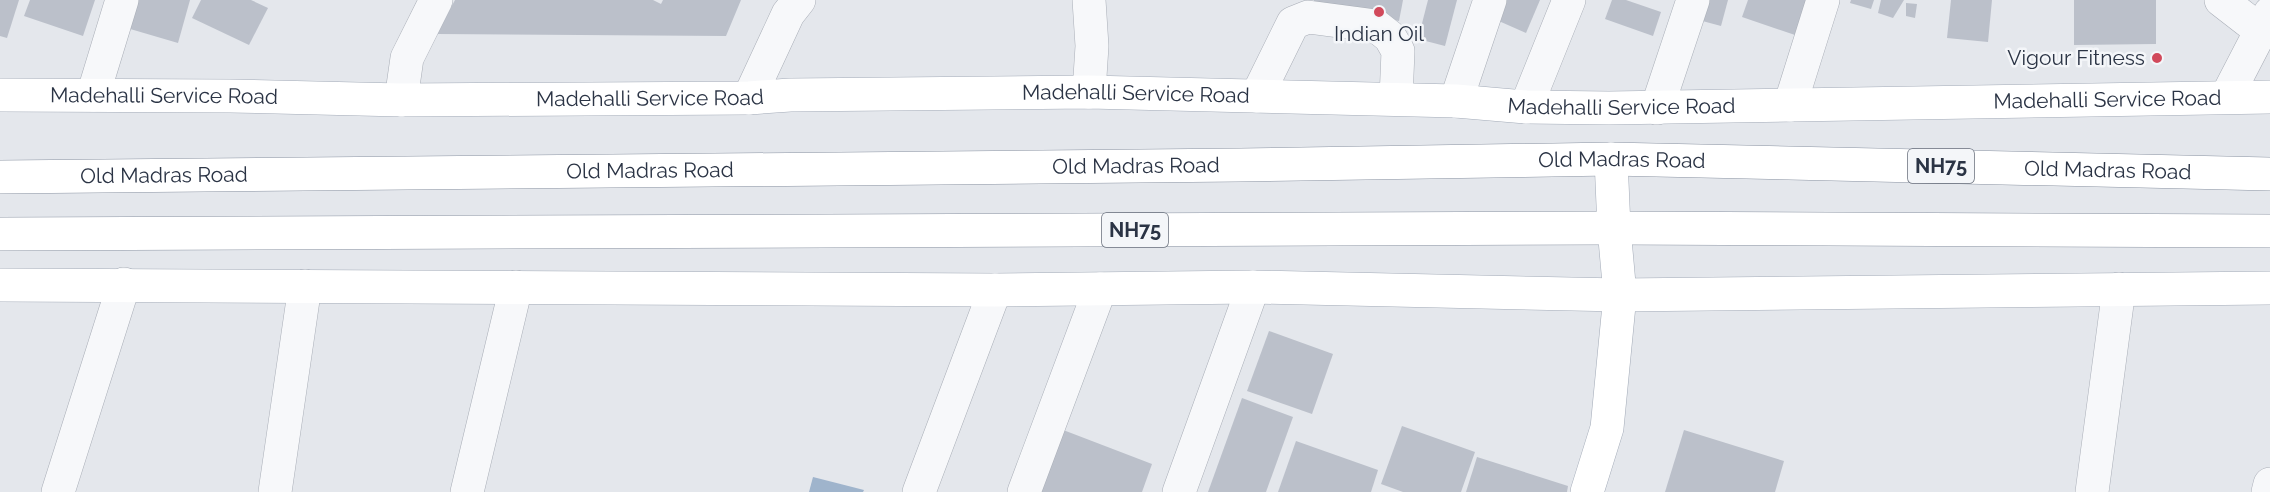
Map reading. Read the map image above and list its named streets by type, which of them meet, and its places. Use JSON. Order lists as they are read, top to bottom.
{
  "streets": {
    "main road": ["Madehalli Service Road", "Old Madras Road", "NH75"]
  },
  "places": ["Indian Oil", "Vigour Fitness"]
}
